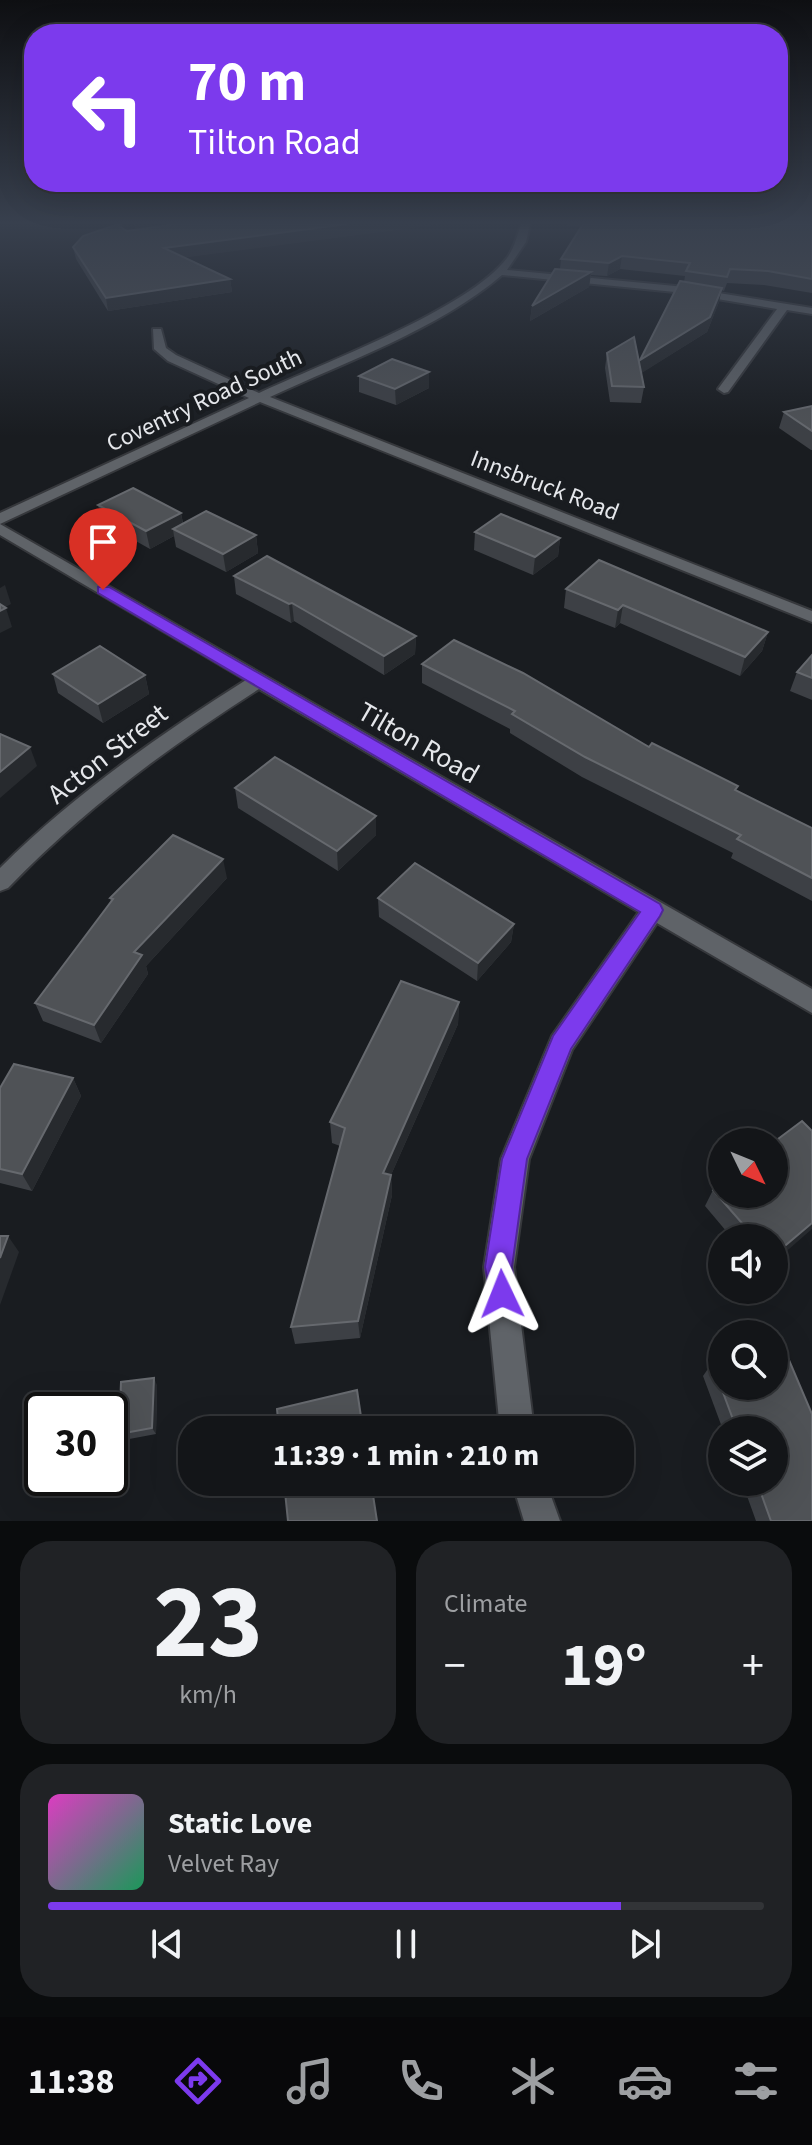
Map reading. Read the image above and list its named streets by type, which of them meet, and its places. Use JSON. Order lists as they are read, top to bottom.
{
  "streets": {
    "street": [
      "Coventry Road South",
      "Innsbruck Road",
      "Tilton Road",
      "Acton Street"
    ]
  },
  "crossings": [
    ["Coventry Road South", "Innsbruck Road"],
    ["Tilton Road", "Acton Street"]
  ],
  "north": "bottom right",
  "page": {
    "turn": ["70 m", "Tilton Road"],
    "limit": "30",
    "trip": "11:39 · 1 min · 210 m",
    "tile": [
      ["23", "km/h"],
      "Climate"
    ],
    "heat": ["−", "19°", "+"],
    "song": ["Static Love", "Velvet Ray"],
    "tabs": "11:38"
  }
}
